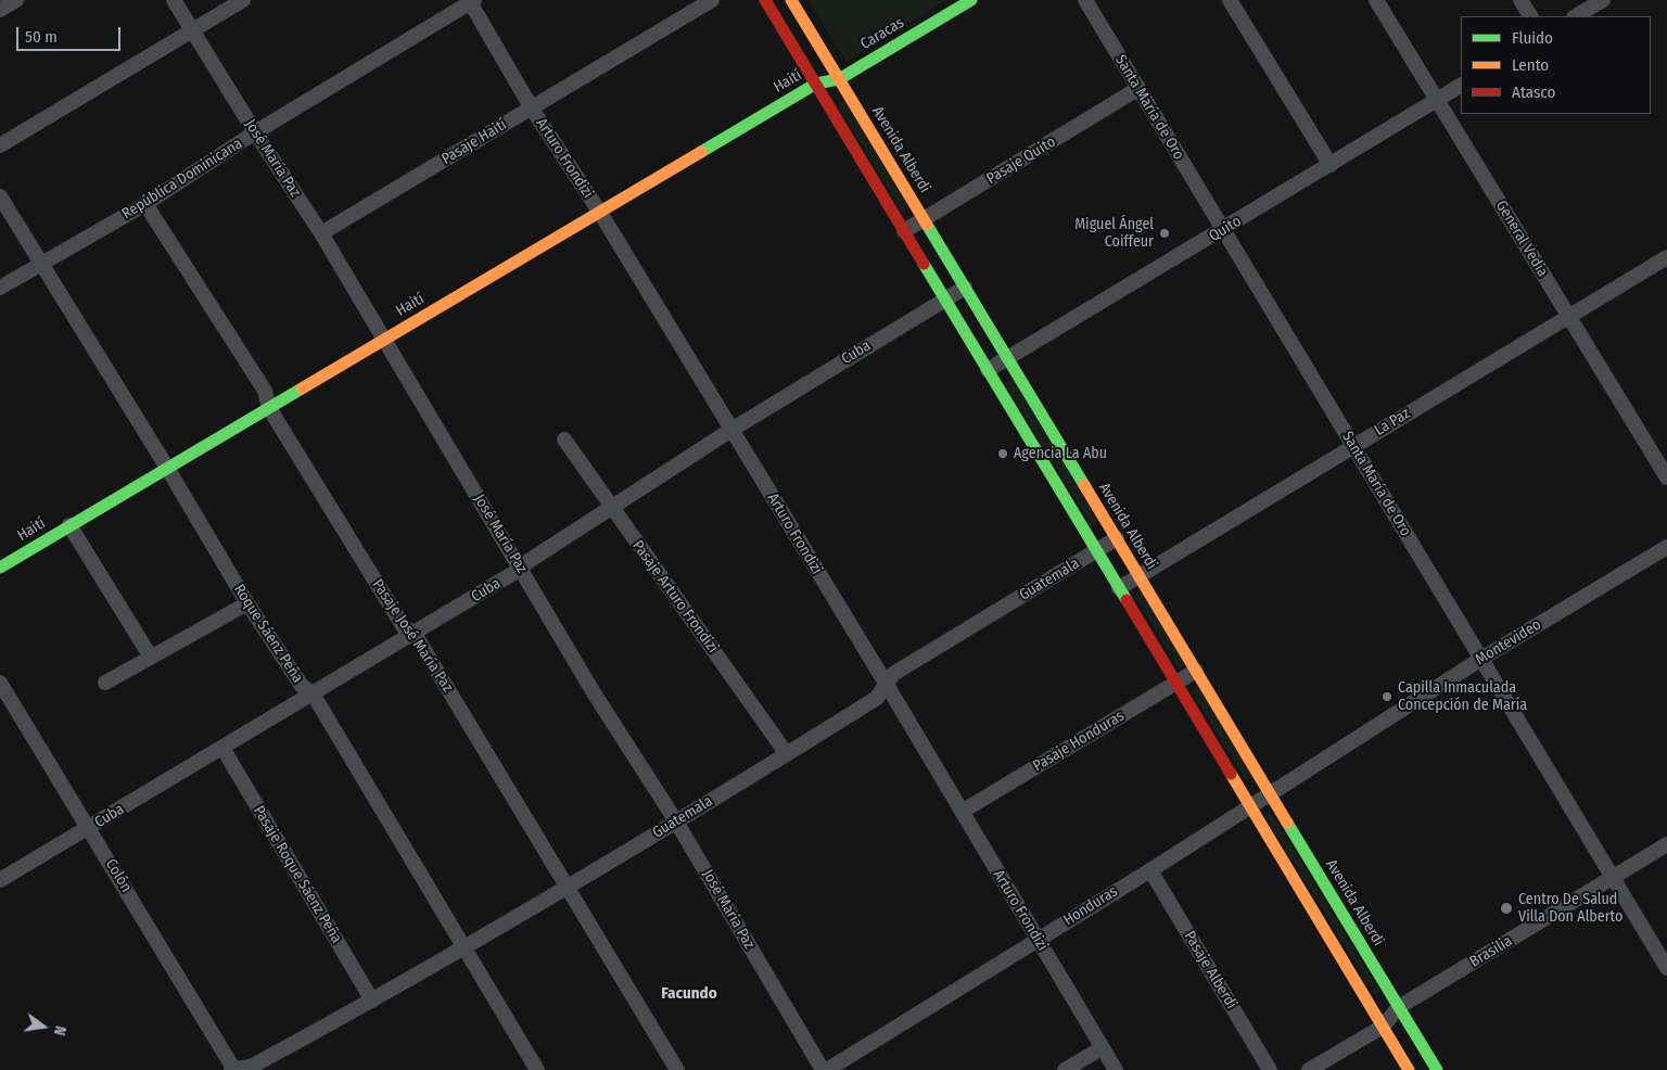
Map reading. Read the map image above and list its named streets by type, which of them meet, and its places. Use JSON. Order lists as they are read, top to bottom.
{
  "streets": {
    "main road": ["Caracas", "Haití", "Avenida Alberdi"],
    "street": [
      "Santa María de Oro",
      "Pasaje Haití",
      "José María Paz",
      "Arturo Frondizi",
      "Pasaje Quito",
      "República Dominicana",
      "Quito",
      "General Vedia",
      "Cuba",
      "La Paz",
      "Guatemala",
      "Pasaje Arturo Frondizi",
      "Roque Sáenz Peña",
      "Pasaje José María Paz",
      "Montevideo",
      "Pasaje Honduras",
      "Pasaje Roque Sáenz Peña",
      "Colón",
      "Honduras",
      "Brasilia",
      "Pasaje Alberdi"
    ]
  },
  "crossings": [
    ["Caracas", "Haití"],
    ["Caracas", "Avenida Alberdi"],
    ["Haití", "Avenida Alberdi"],
    ["Haití", "José María Paz"],
    ["Haití", "Arturo Frondizi"],
    ["Haití", "Roque Sáenz Peña"],
    ["Haití", "Pasaje José María Paz"],
    ["Santa María de Oro", "Pasaje Quito"],
    ["Santa María de Oro", "Quito"],
    ["Santa María de Oro", "La Paz"],
    ["Santa María de Oro", "Montevideo"],
    ["Santa María de Oro", "Brasilia"],
    ["Pasaje Haití", "José María Paz"],
    ["Pasaje Haití", "Arturo Frondizi"],
    ["Avenida Alberdi", "Pasaje Quito"],
    ["Avenida Alberdi", "Quito"],
    ["Avenida Alberdi", "Cuba"],
    ["Avenida Alberdi", "La Paz"],
    ["Avenida Alberdi", "Guatemala"],
    ["Avenida Alberdi", "Montevideo"],
    ["Avenida Alberdi", "Pasaje Honduras"],
    ["Avenida Alberdi", "Honduras"],
    ["Avenida Alberdi", "Brasilia"],
    ["José María Paz", "República Dominicana"],
    ["José María Paz", "Cuba"],
    ["José María Paz", "Guatemala"],
    ["Arturo Frondizi", "República Dominicana"],
    ["Arturo Frondizi", "Cuba"],
    ["Arturo Frondizi", "Guatemala"],
    ["Arturo Frondizi", "Pasaje Honduras"],
    ["Arturo Frondizi", "Honduras"],
    ["República Dominicana", "Roque Sáenz Peña"],
    ["República Dominicana", "Pasaje José María Paz"],
    ["Quito", "General Vedia"],
    ["General Vedia", "La Paz"],
    ["Cuba", "Pasaje Arturo Frondizi"],
    ["Cuba", "Roque Sáenz Peña"],
    ["Cuba", "Pasaje José María Paz"],
    ["Cuba", "Pasaje Roque Sáenz Peña"],
    ["Cuba", "Colón"],
    ["Guatemala", "Pasaje Arturo Frondizi"],
    ["Guatemala", "Roque Sáenz Peña"],
    ["Guatemala", "Pasaje José María Paz"],
    ["Guatemala", "Pasaje Roque Sáenz Peña"],
    ["Guatemala", "Colón"],
    ["Montevideo", "Honduras"],
    ["Honduras", "Pasaje Alberdi"]
  ],
  "districts": ["Facundo"],
  "places": [
    "Miguel Ángel Coiffeur",
    "Agencia La Abu",
    "Capilla Inmaculada Concepción de María",
    "Centro De Salud Villa Don Alberto"
  ],
  "legend": ["Fluido", "Lento", "Atasco"],
  "scale_bar": "50 m",
  "north": "right"
}
